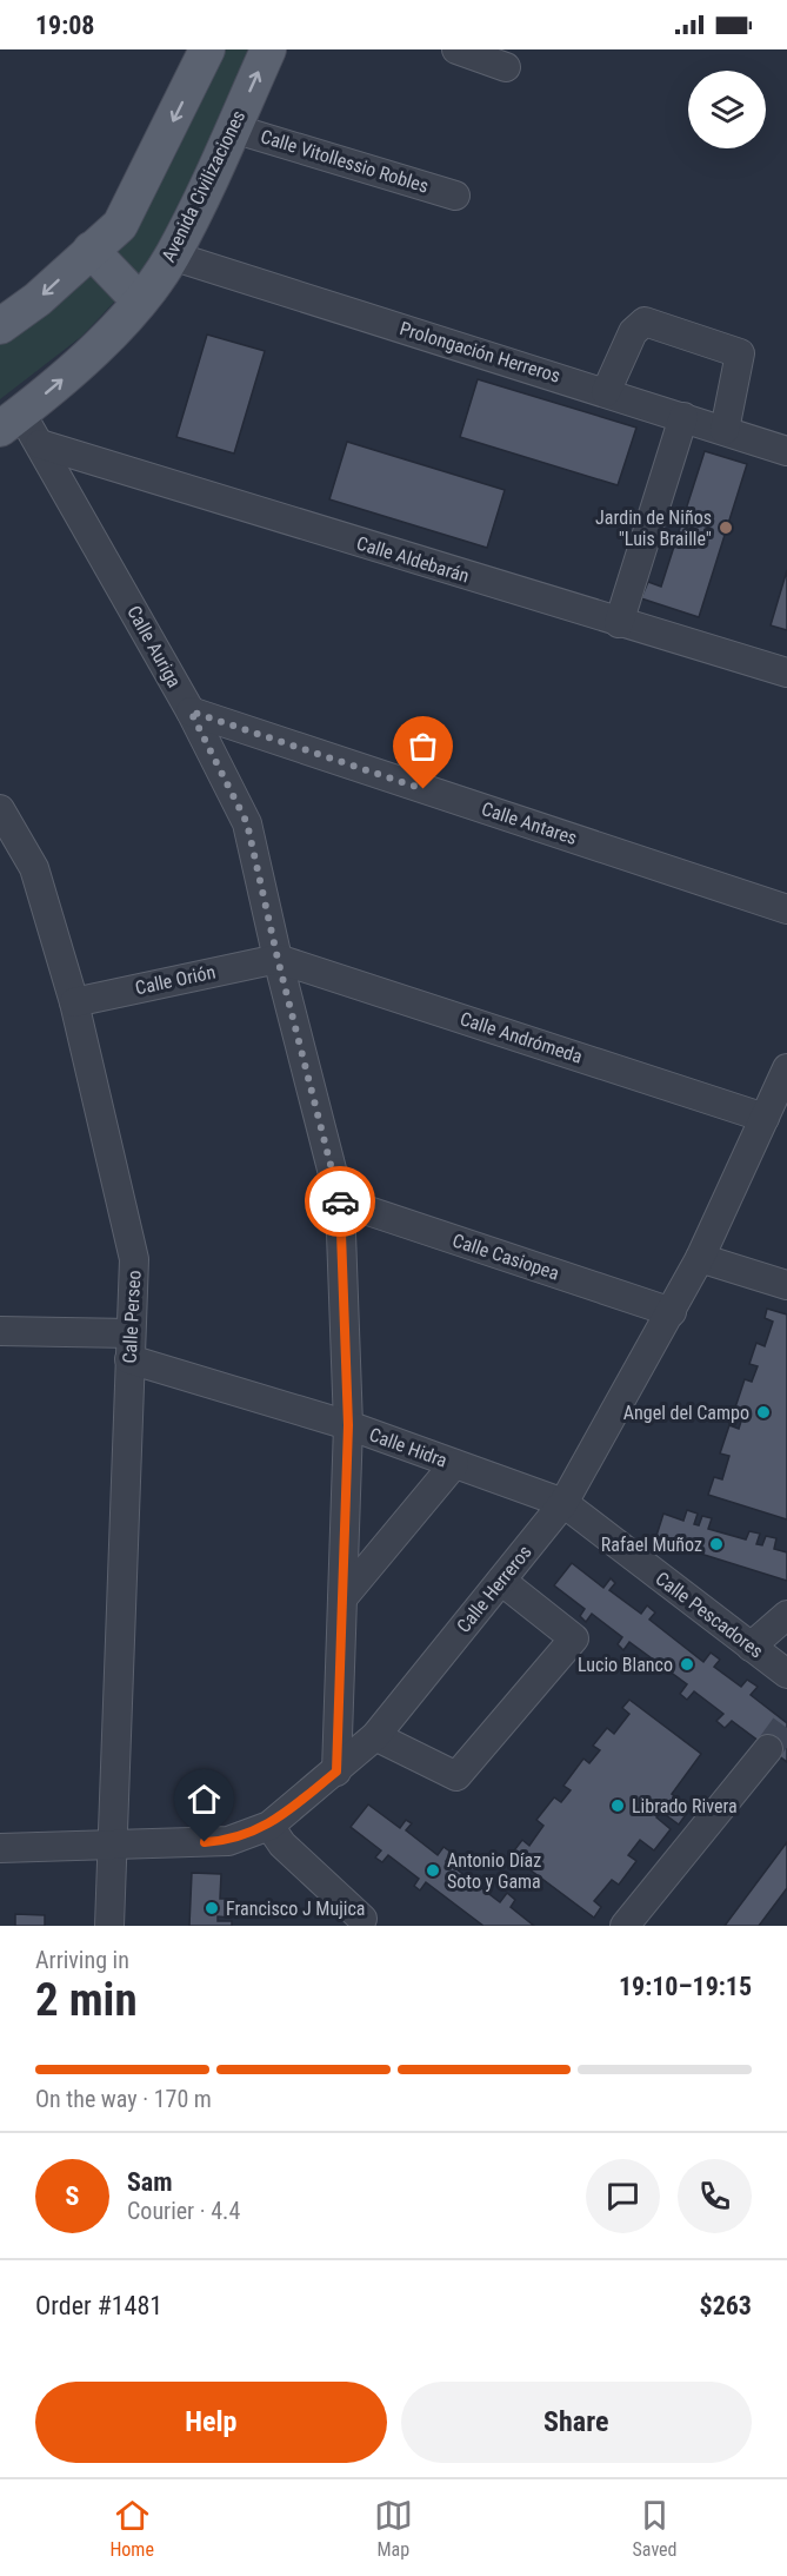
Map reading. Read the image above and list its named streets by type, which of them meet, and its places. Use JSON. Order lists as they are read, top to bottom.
{
  "streets": {
    "main road": ["Avenida Civilizaciones"],
    "street": [
      "Calle Vitollessio Robles",
      "Prolongación Herreros",
      "Calle Aldebarán",
      "Calle Auriga",
      "Calle Antares",
      "Calle Orión",
      "Calle Andrómeda",
      "Calle Casiopea",
      "Calle Perseo",
      "Calle Hidra",
      "Calle Herreros",
      "Calle Pescadores"
    ]
  },
  "crossings": [
    ["Calle Vitollessio Robles", "Avenida Civilizaciones"],
    ["Avenida Civilizaciones", "Prolongación Herreros"],
    ["Avenida Civilizaciones", "Calle Auriga"],
    ["Calle Aldebarán", "Calle Auriga"],
    ["Calle Auriga", "Calle Antares"],
    ["Calle Auriga", "Calle Orión"],
    ["Calle Auriga", "Calle Andrómeda"],
    ["Calle Auriga", "Calle Casiopea"],
    ["Calle Auriga", "Calle Hidra"],
    ["Calle Auriga", "Calle Herreros"],
    ["Calle Orión", "Calle Andrómeda"],
    ["Calle Orión", "Calle Perseo"],
    ["Calle Andrómeda", "Calle Herreros"],
    ["Calle Casiopea", "Calle Herreros"],
    ["Calle Perseo", "Calle Hidra"],
    ["Calle Perseo", "Calle Herreros"],
    ["Calle Hidra", "Calle Herreros"],
    ["Calle Hidra", "Calle Pescadores"],
    ["Calle Herreros", "Calle Pescadores"]
  ],
  "places": [
    "Jardin de Niños \"Luis Braille\"",
    "Angel del Campo",
    "Rafael Muñoz",
    "Lucio Blanco",
    "Librado Rivera",
    "Antonio Díaz Soto y Gama",
    "Francisco J Mujica"
  ],
  "page": {
    "status": "19:08",
    "heading": ["2 min", "Arriving in", "19:10–19:15"],
    "panel": [
      "Sam",
      "Courier · 4.4",
      "Order #1481",
      "$263"
    ],
    "bar": "On the way · 170 m",
    "round": "S",
    "buttons": ["Help", "Share"],
    "tabs": ["Home", "Map", "Saved"]
  }
}
